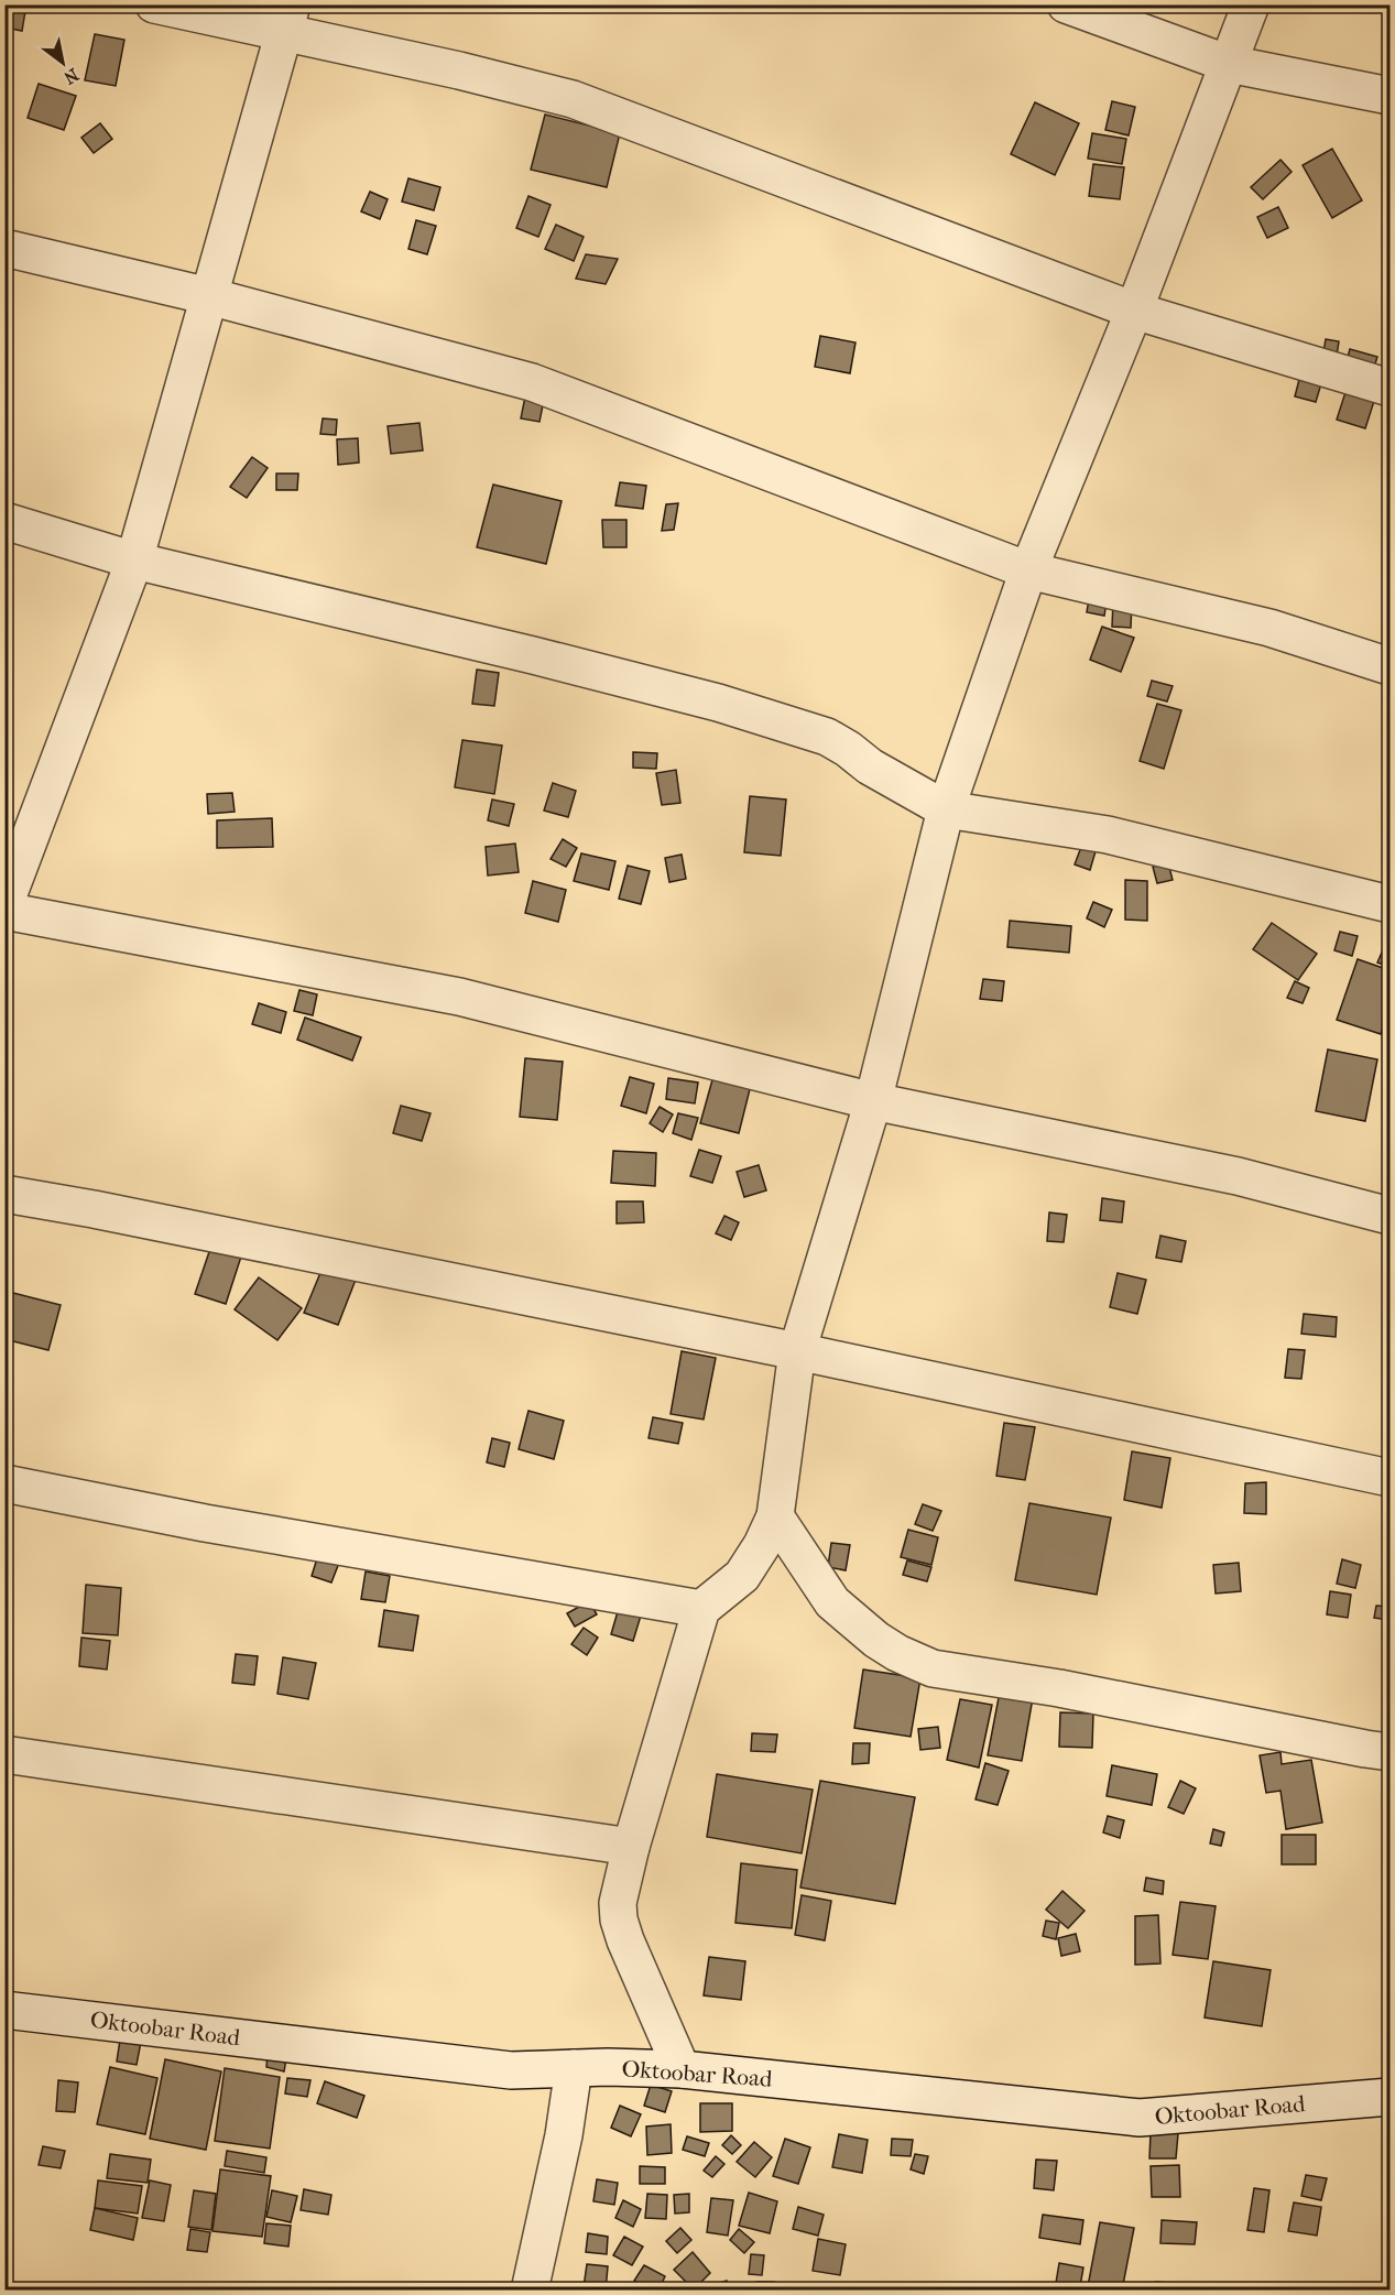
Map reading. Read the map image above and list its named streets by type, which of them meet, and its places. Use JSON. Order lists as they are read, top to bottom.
{
  "streets": {
    "street": ["Oktoobar Road"]
  },
  "north": "bottom right"
}
